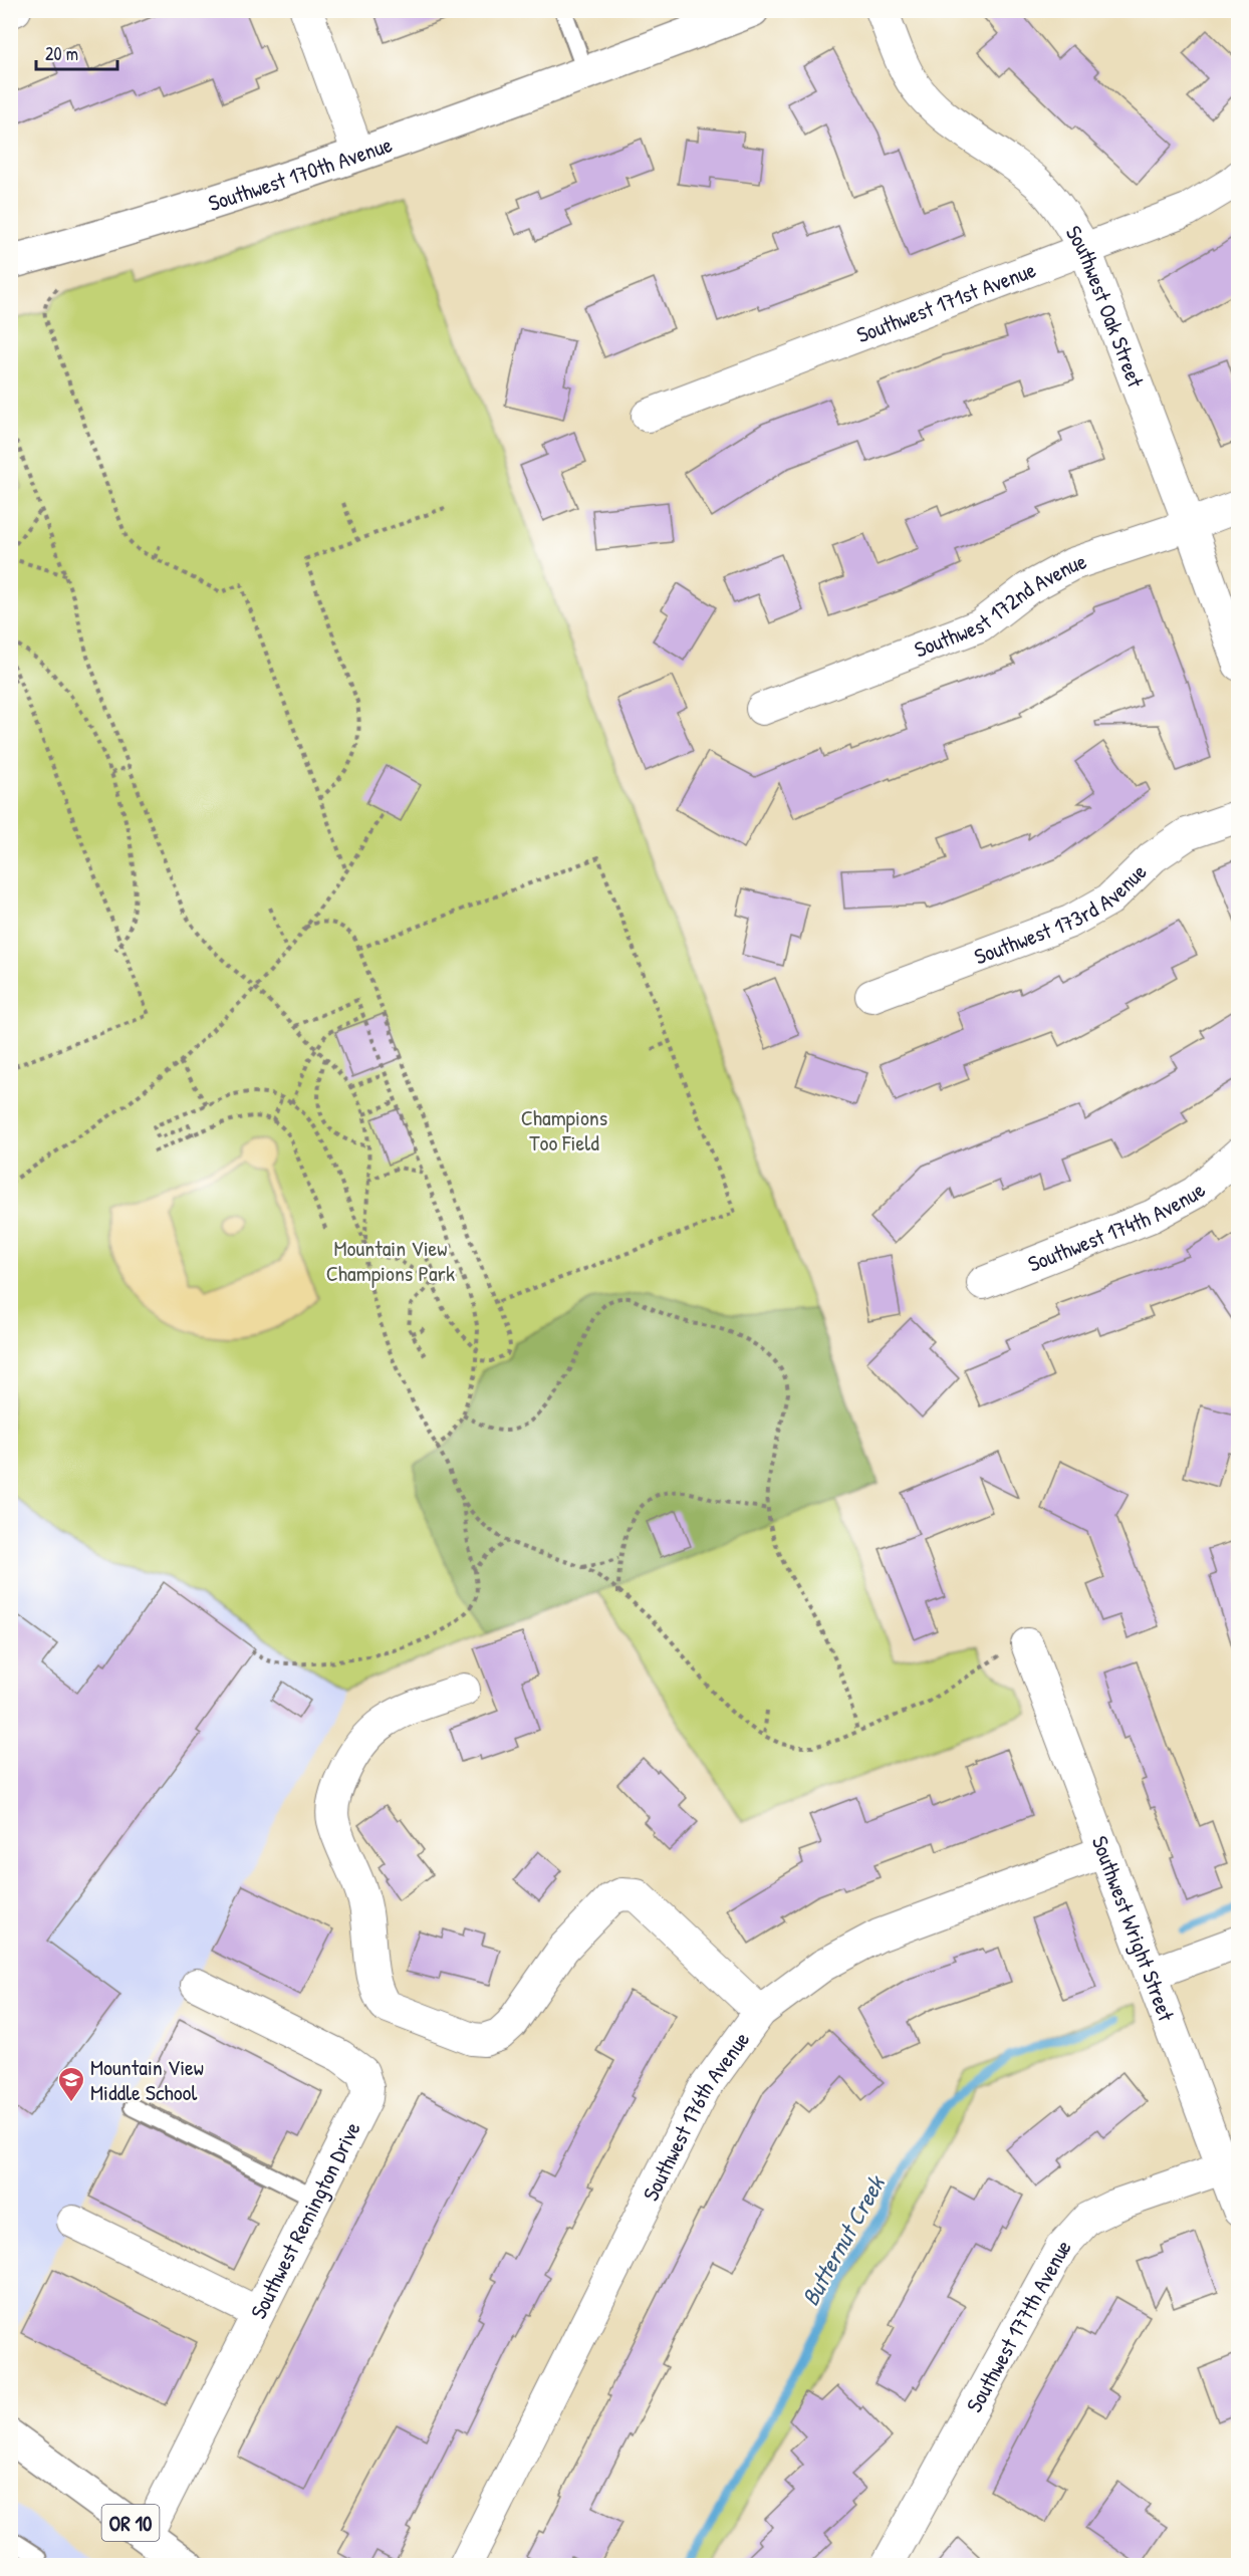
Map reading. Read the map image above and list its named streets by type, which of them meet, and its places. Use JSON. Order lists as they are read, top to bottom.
{
  "streets": {
    "main road": ["Southwest 170th Avenue", "OR 10"],
    "street": [
      "Southwest 171st Avenue",
      "Southwest Oak Street",
      "Southwest 172nd Avenue",
      "Southwest 173rd Avenue",
      "Southwest 174th Avenue",
      "Southwest Wright Street",
      "Southwest 176th Avenue",
      "Southwest Remington Drive",
      "Southwest 177th Avenue"
    ]
  },
  "crossings": [
    ["Southwest 171st Avenue", "Southwest Oak Street"],
    ["Southwest Oak Street", "Southwest 172nd Avenue"],
    ["Southwest Wright Street", "Southwest 176th Avenue"],
    ["Southwest Wright Street", "Southwest 177th Avenue"],
    ["Southwest Remington Drive", "OR 10"]
  ],
  "water": ["Butternut Creek"],
  "parks": ["Champions Too Field", "Mountain View Champions Park"],
  "places": {
    "school or university": ["Mountain View Middle School"]
  },
  "scale_bar": "20 m"
}
